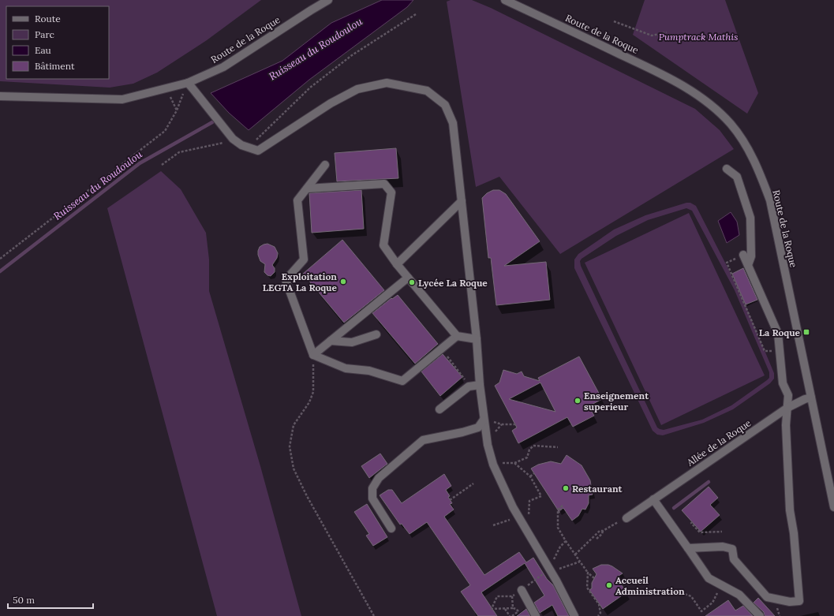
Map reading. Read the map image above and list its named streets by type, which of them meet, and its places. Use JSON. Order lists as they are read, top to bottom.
{
  "streets": {
    "street": ["Route de la Roque", "Allée de la Roque"]
  },
  "crossings": [
    ["Route de la Roque", "Allée de la Roque"]
  ],
  "water": ["Ruisseau du Roudoulou"],
  "parks": ["Pumptrack Mathis"],
  "places": {
    "other": [
      "Exploitation LEGTA La Roque",
      "Lycée La Roque",
      "Enseignement superieur",
      "Restaurant",
      "Accueil Administration"
    ],
    "transit": ["La Roque"]
  },
  "legend": [
    "Route",
    "Parc",
    "Eau",
    "Bâtiment"
  ],
  "scale_bar": "50 m"
}
